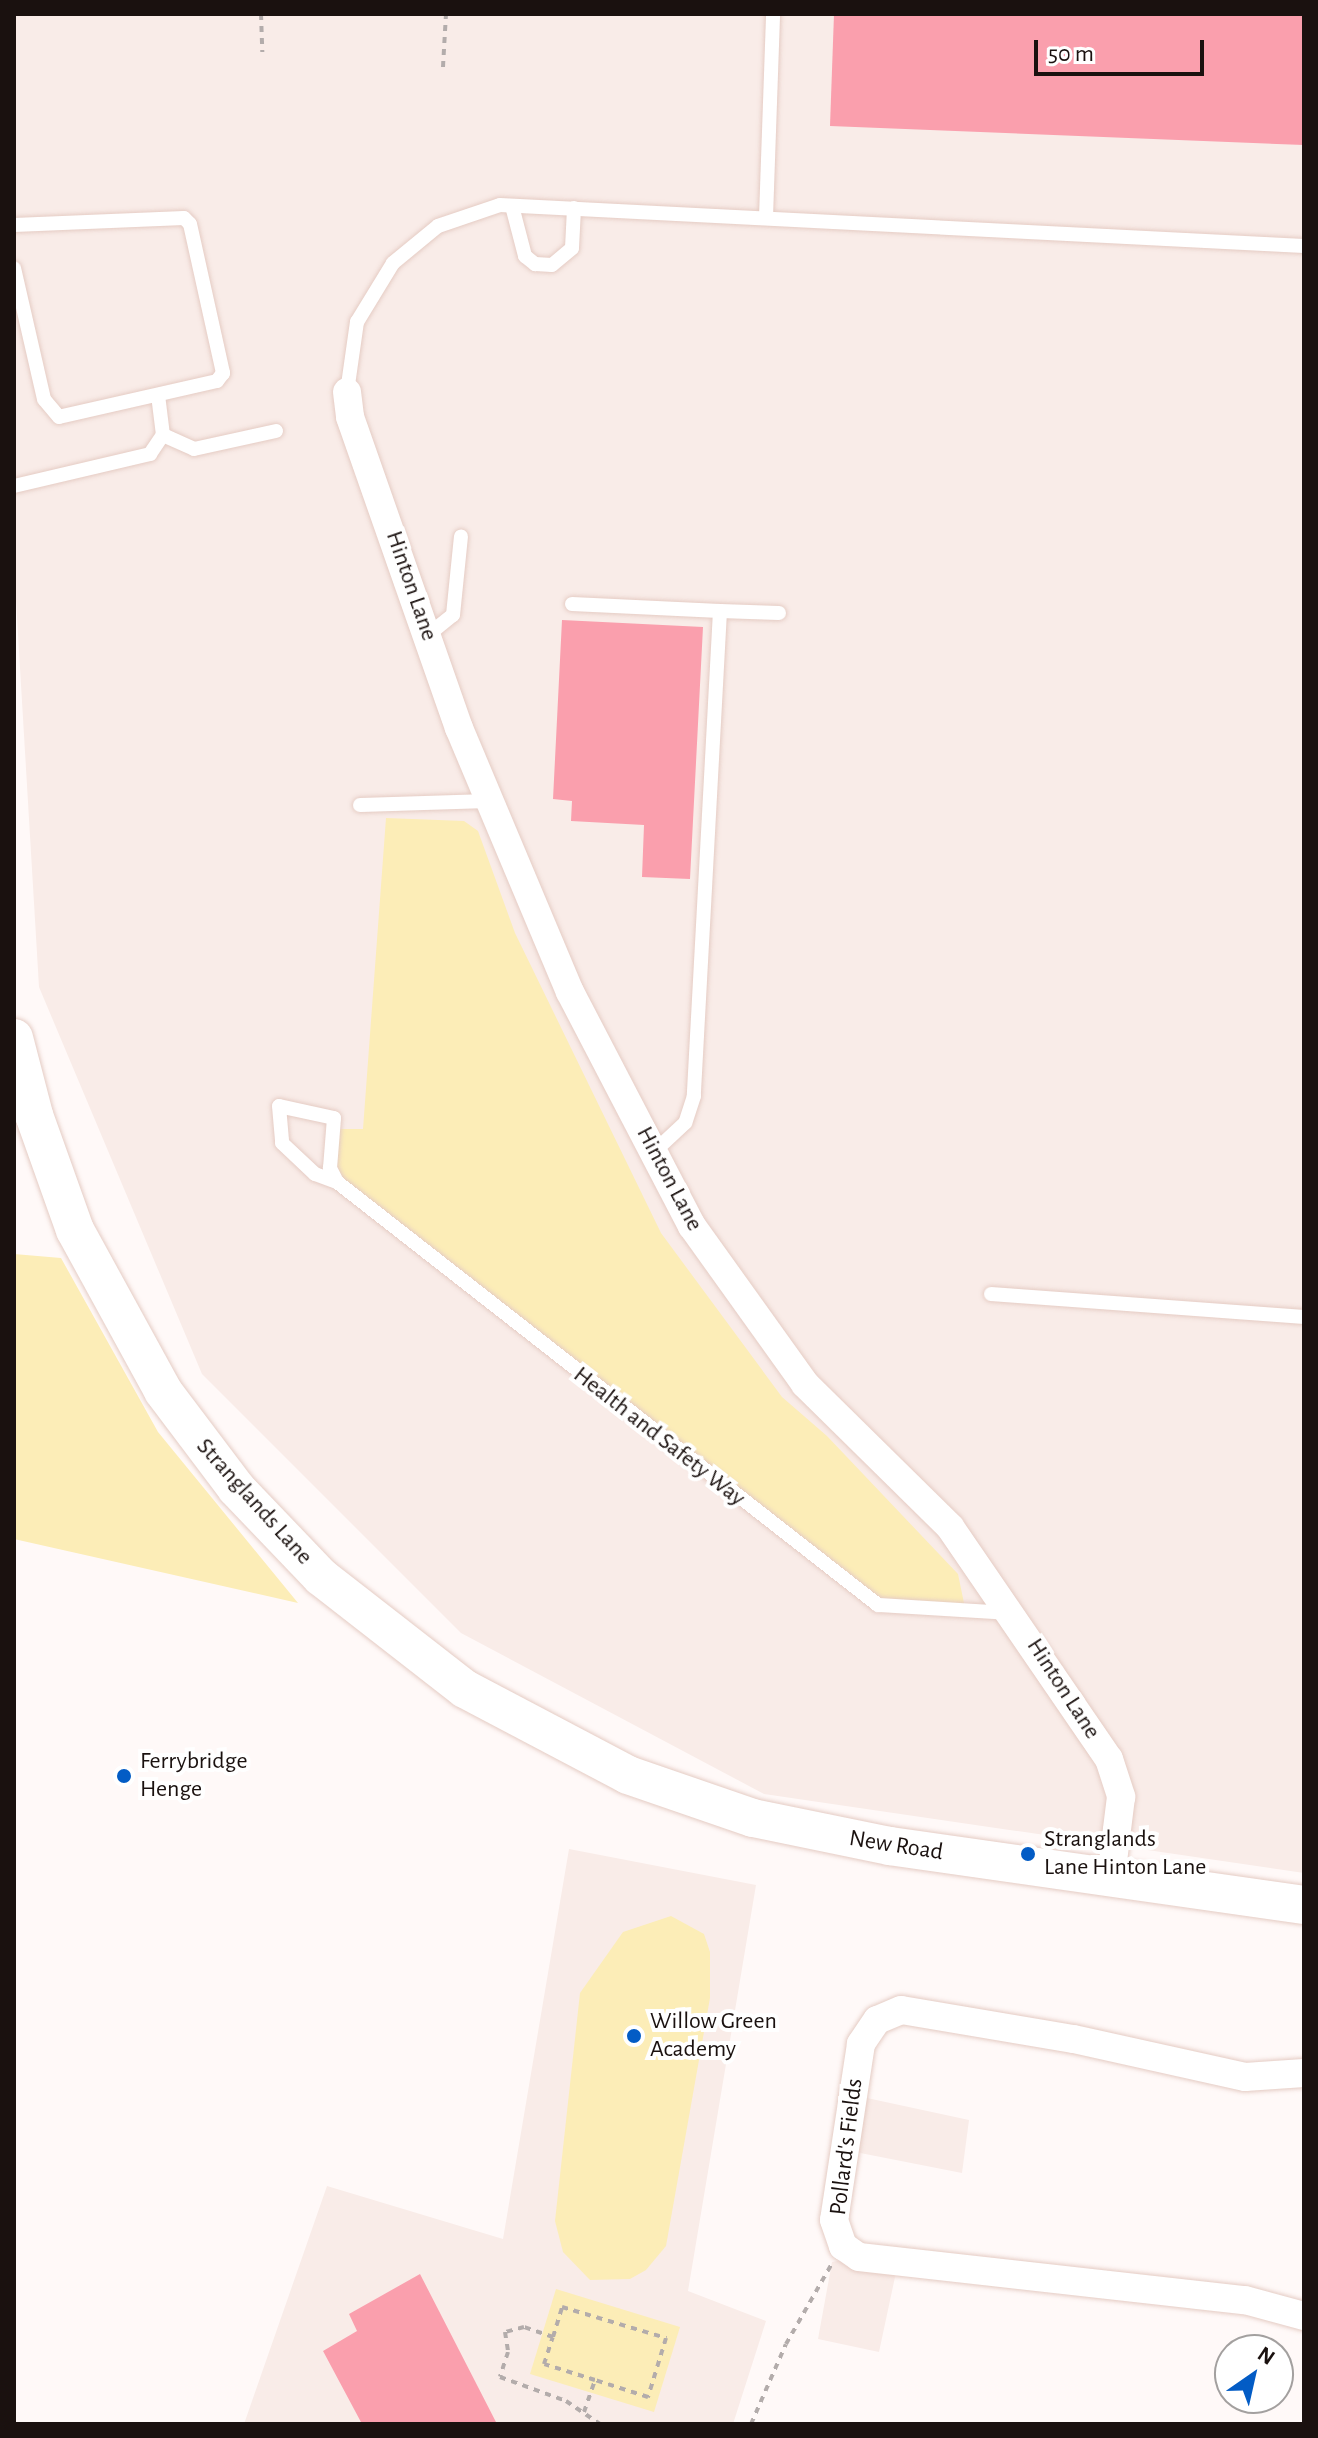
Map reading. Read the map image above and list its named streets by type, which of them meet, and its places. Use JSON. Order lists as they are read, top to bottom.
{
  "streets": {
    "main road": ["Stranglands Lane", "New Road"],
    "street": ["Hinton Lane", "Pollard's Fields"],
    "lane": ["Health and Safety Way"]
  },
  "crossings": [
    ["Hinton Lane", "Health and Safety Way"],
    ["Hinton Lane", "New Road"],
    ["Stranglands Lane", "New Road"]
  ],
  "places": ["Ferrybridge Henge", "Stranglands Lane Hinton Lane", "Willow Green Academy"],
  "scale_bar": "50 m",
  "north": "top right"
}
